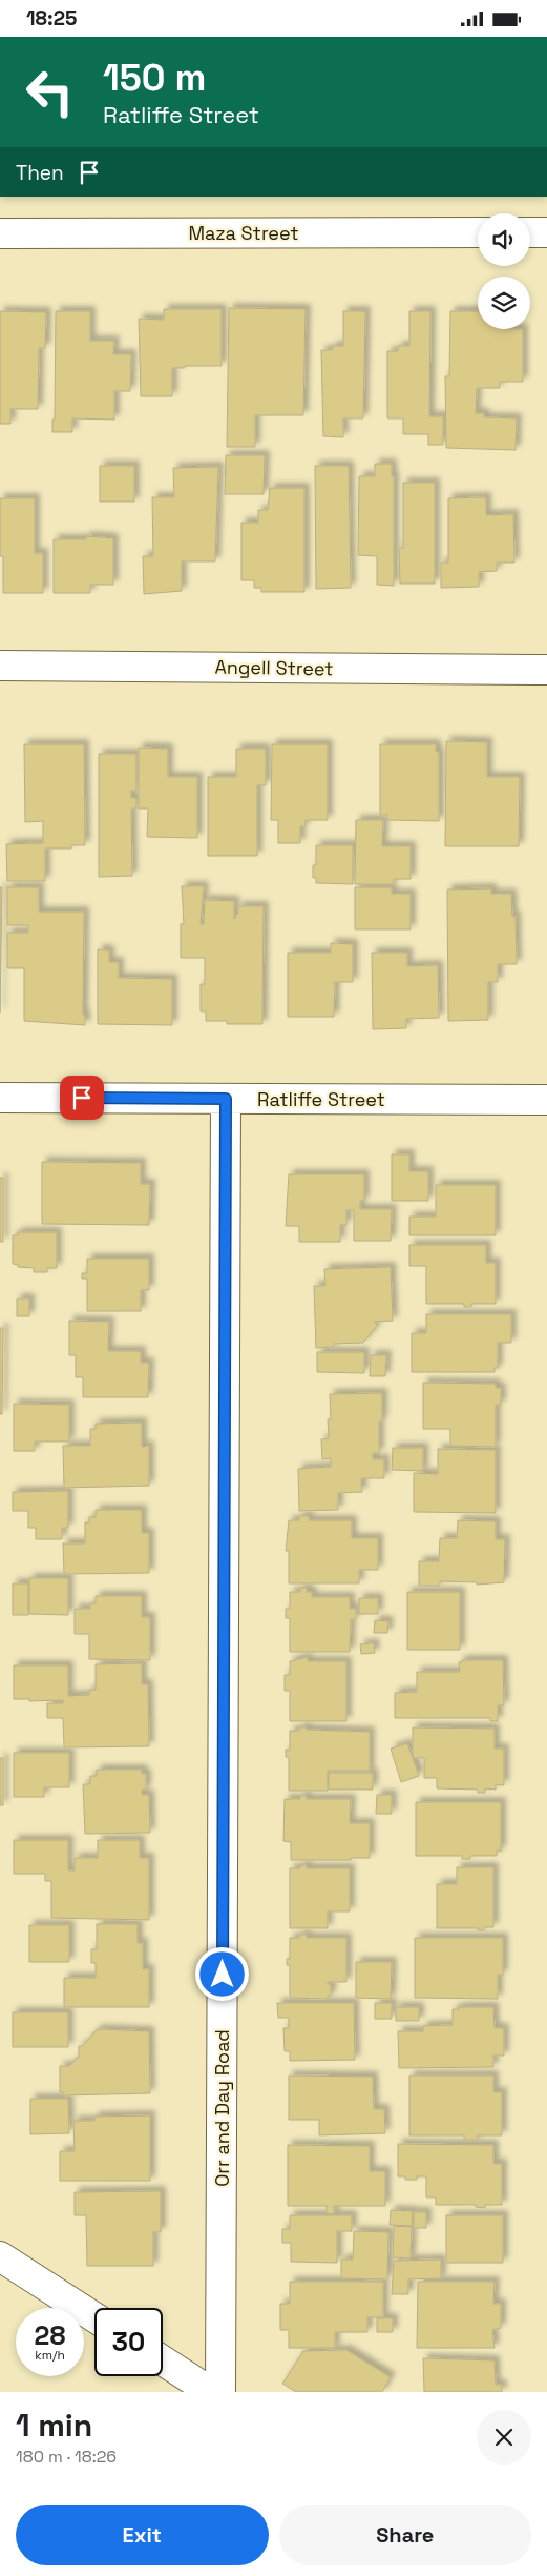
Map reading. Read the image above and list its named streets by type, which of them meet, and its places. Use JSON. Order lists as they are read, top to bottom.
{
  "streets": {
    "street": [
      "Maza Street",
      "Angell Street",
      "Ratliffe Street",
      "Orr and Day Road"
    ]
  },
  "crossings": [
    ["Ratliffe Street", "Orr and Day Road"]
  ],
  "page": {
    "status": "18:25",
    "turn": ["150 m", "Ratliffe Street"],
    "then": "Then",
    "speed": "28 km/h",
    "limit": "30",
    "heading": ["1 min", "180 m · 18:26"],
    "buttons": ["Exit", "Share"]
  }
}
